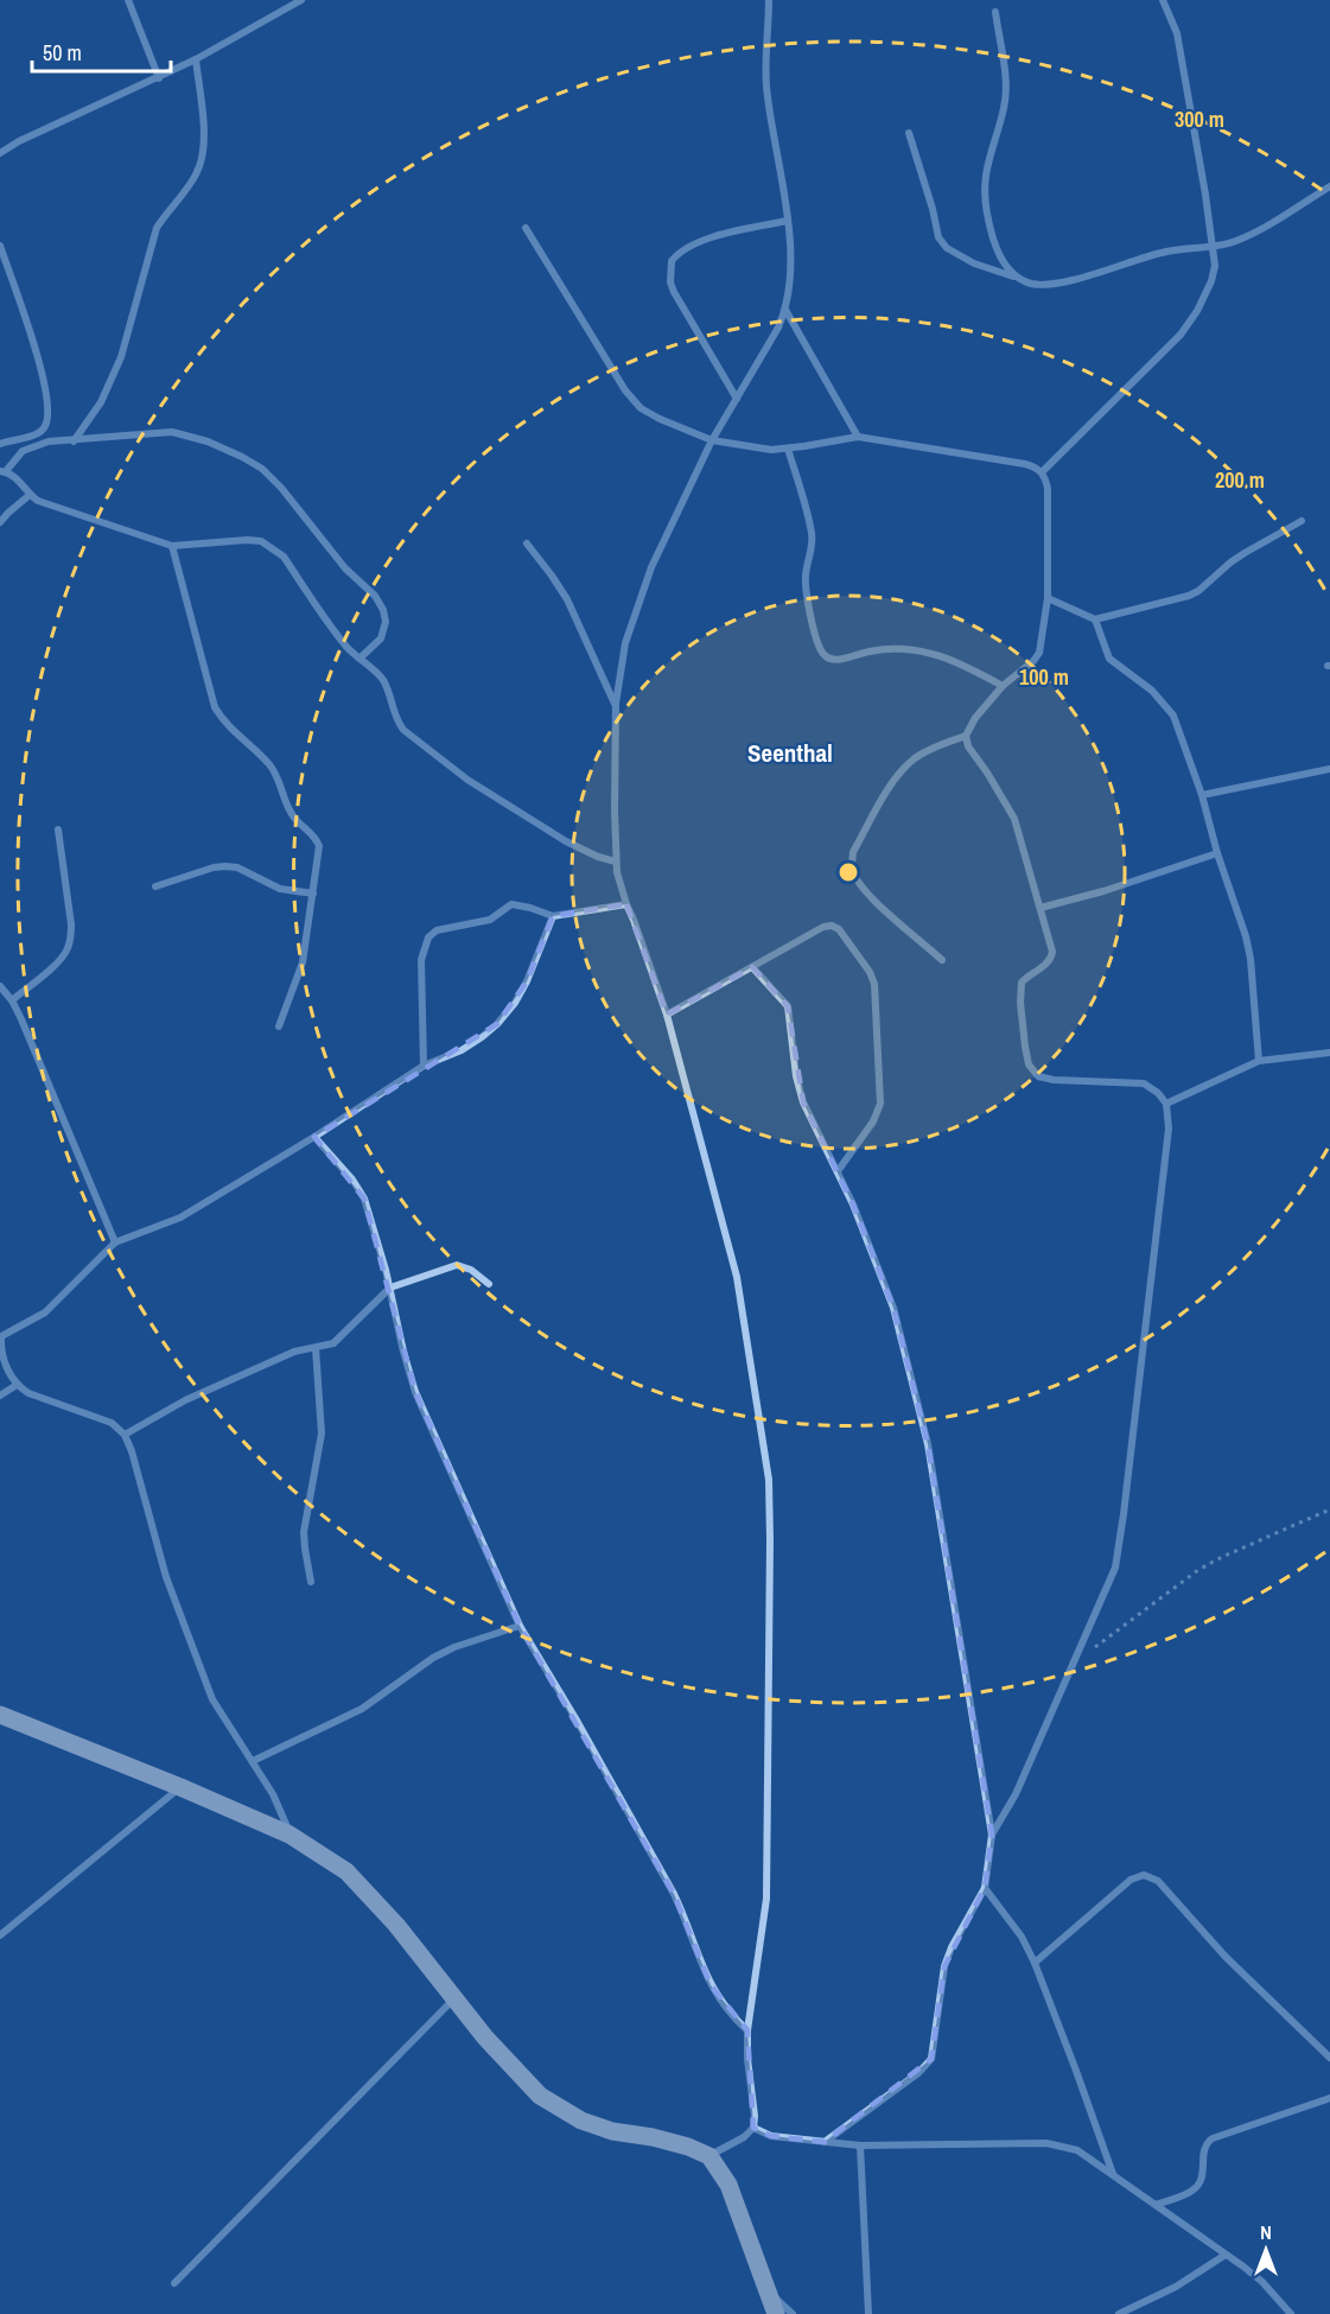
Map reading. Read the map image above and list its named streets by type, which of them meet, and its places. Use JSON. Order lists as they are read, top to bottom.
{
  "districts": ["Seenthal"],
  "scale_bar": "50 m",
  "north": "top",
  "rings": ["300 m", "200 m", "100 m"]
}
